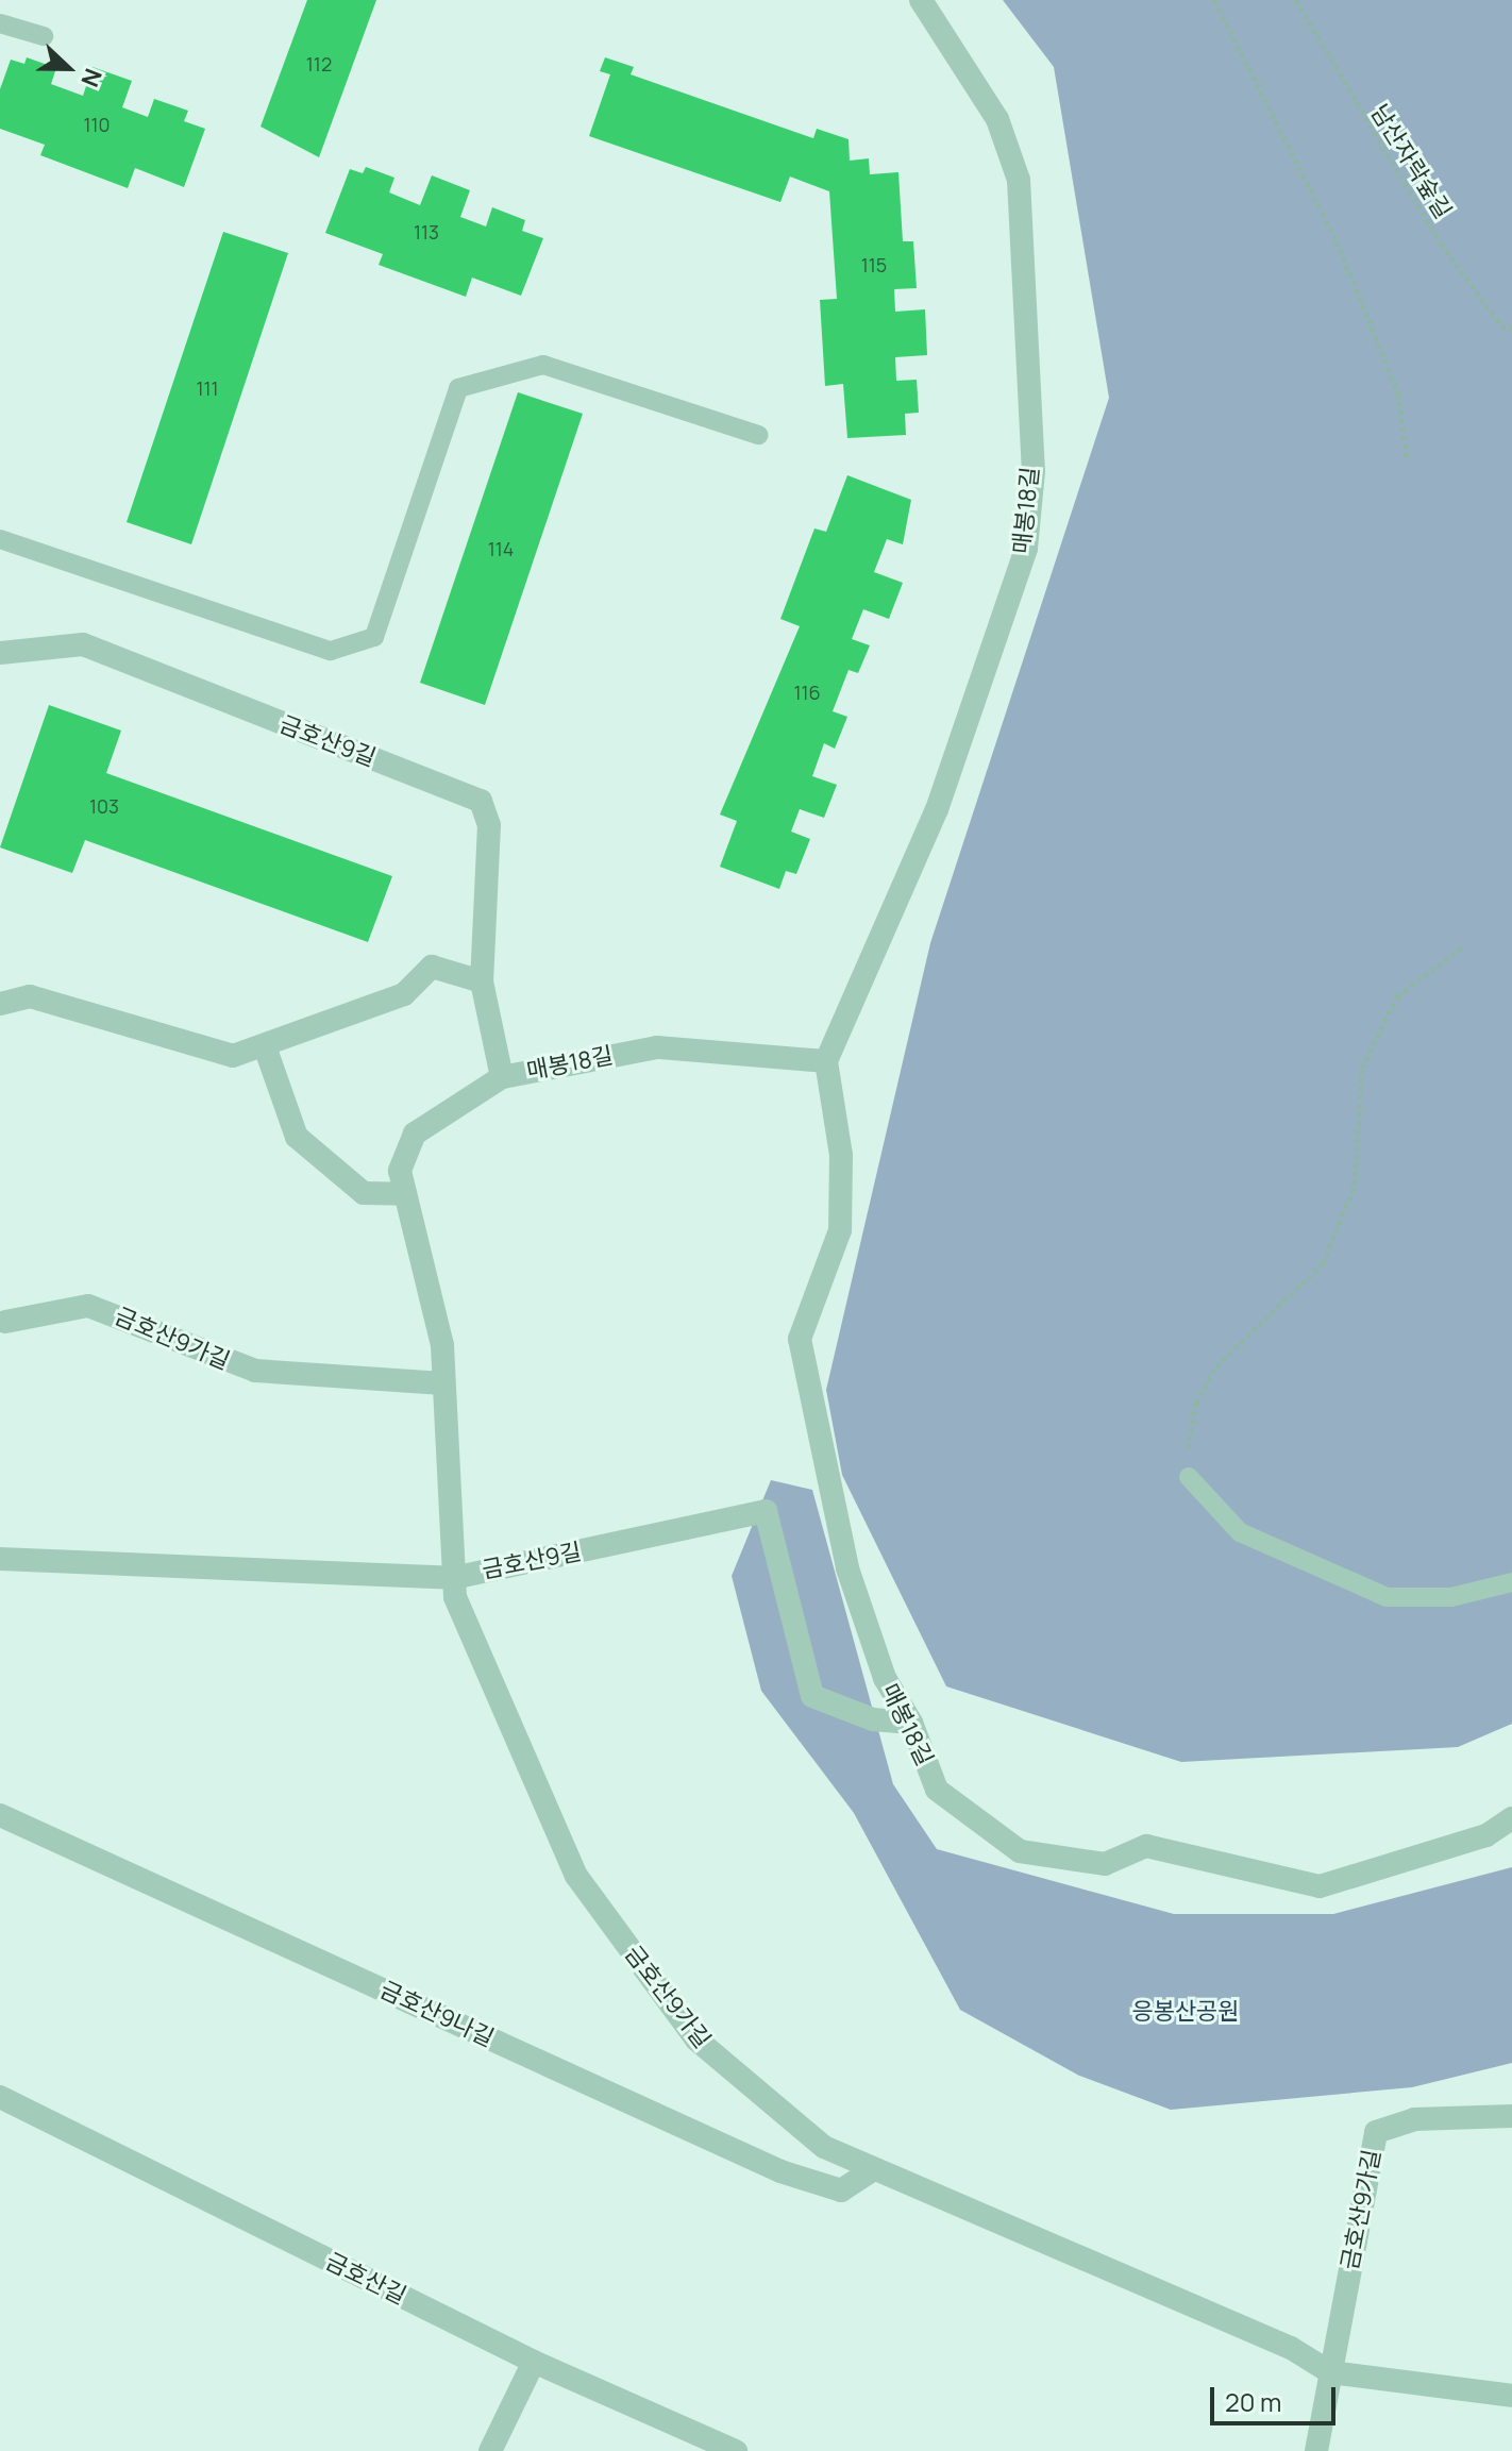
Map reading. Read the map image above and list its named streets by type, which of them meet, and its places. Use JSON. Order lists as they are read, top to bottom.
{
  "streets": {
    "street": [
      "매봉18길",
      "금호산9길",
      "금호산9가길",
      "금호산9나길",
      "금호산길"
    ],
    "path": ["남산자락숲길"]
  },
  "crossings": [
    ["매봉18길", "금호산9길"],
    ["매봉18길", "금호산9가길"],
    ["금호산9길", "금호산9가길"],
    ["금호산9가길", "금호산9나길"]
  ],
  "parks": ["응봉산공원"],
  "house_numbers": [
    "112",
    "110",
    "113",
    "115",
    "111",
    "114",
    "116",
    "103"
  ],
  "scale_bar": "20 m",
  "north": "right"
}
